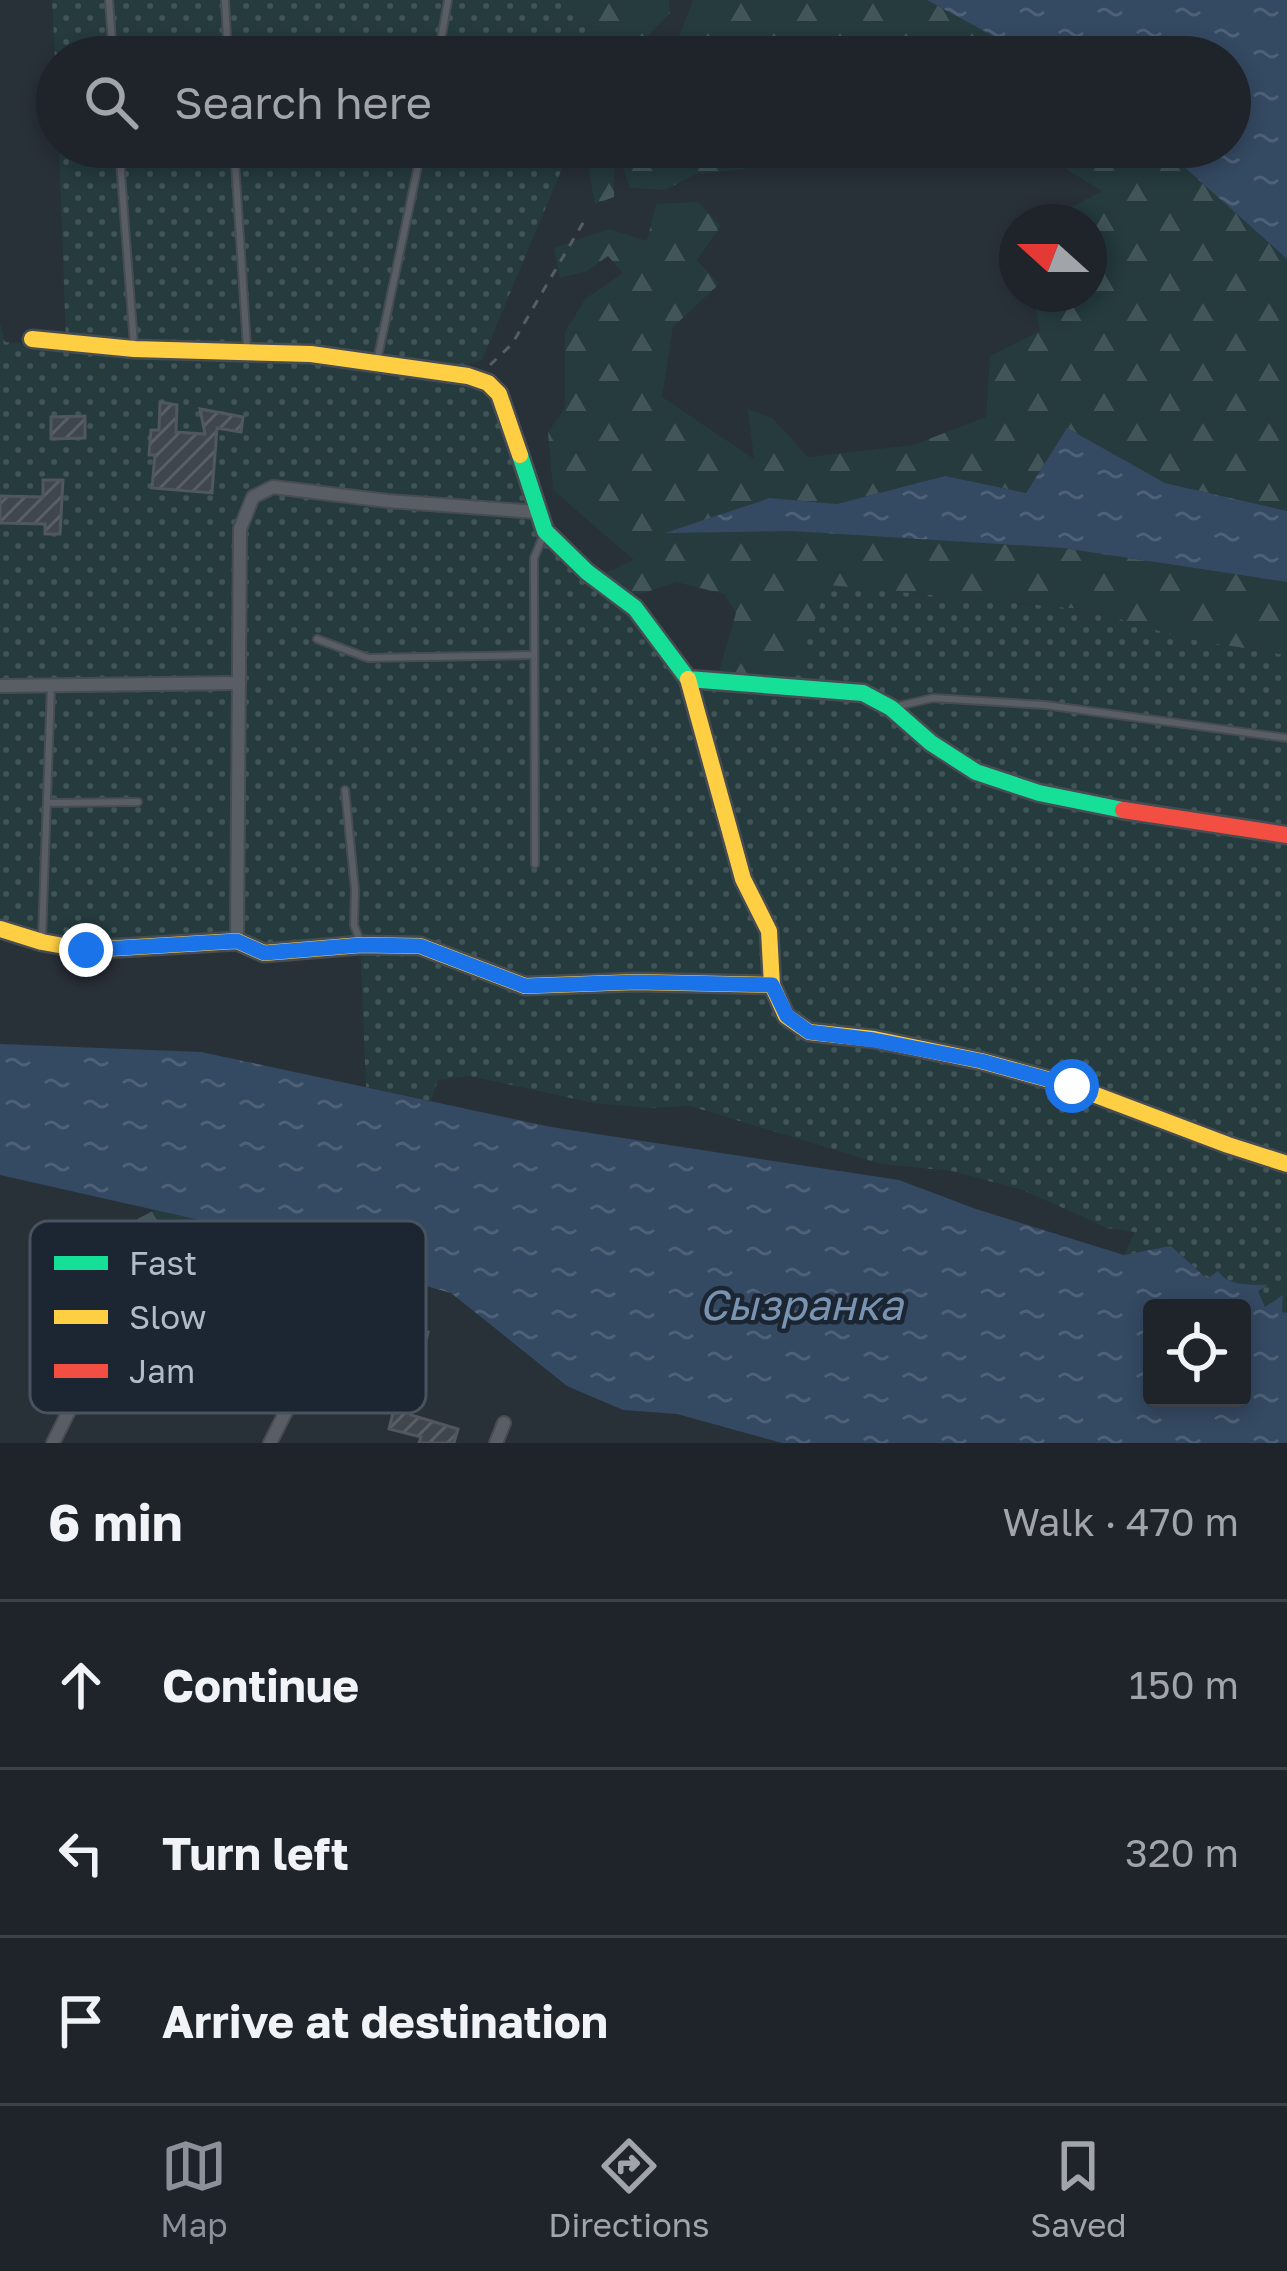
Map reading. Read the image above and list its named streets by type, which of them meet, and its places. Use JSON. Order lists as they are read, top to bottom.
{
  "water": ["Сызранка"],
  "legend": ["Fast", "Slow", "Jam"],
  "north": "left",
  "page": {
    "search": "Search here",
    "heading": ["6 min", "Walk · 470 m"],
    "list": [
      ["Continue", "150 m"],
      ["Turn left", "320 m"],
      "Arrive at destination"
    ],
    "nav": ["Map", "Directions", "Saved"]
  }
}
